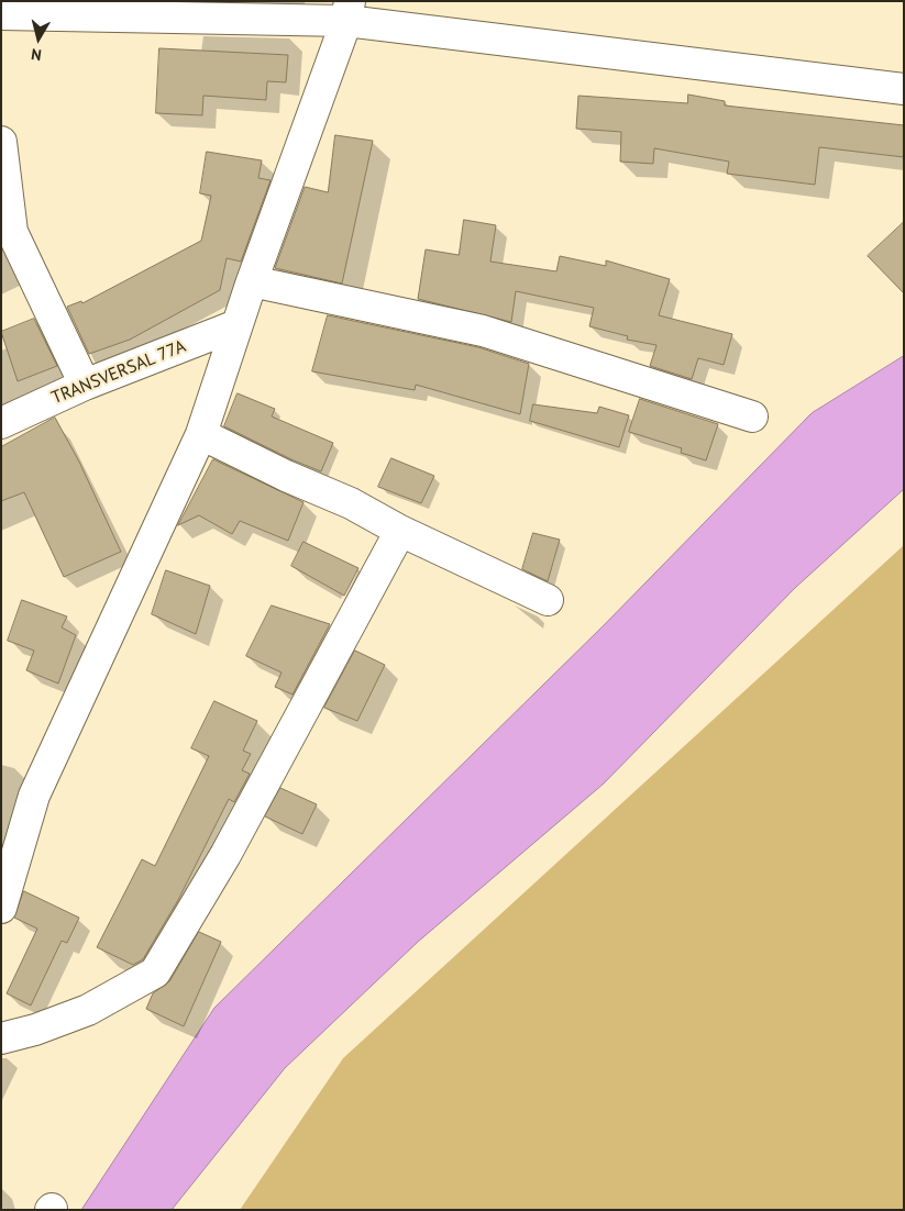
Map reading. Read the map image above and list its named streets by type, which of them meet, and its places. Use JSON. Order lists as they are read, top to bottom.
{
  "streets": {
    "street": ["TRANSVERSAL 77A"]
  },
  "north": "bottom"
}
